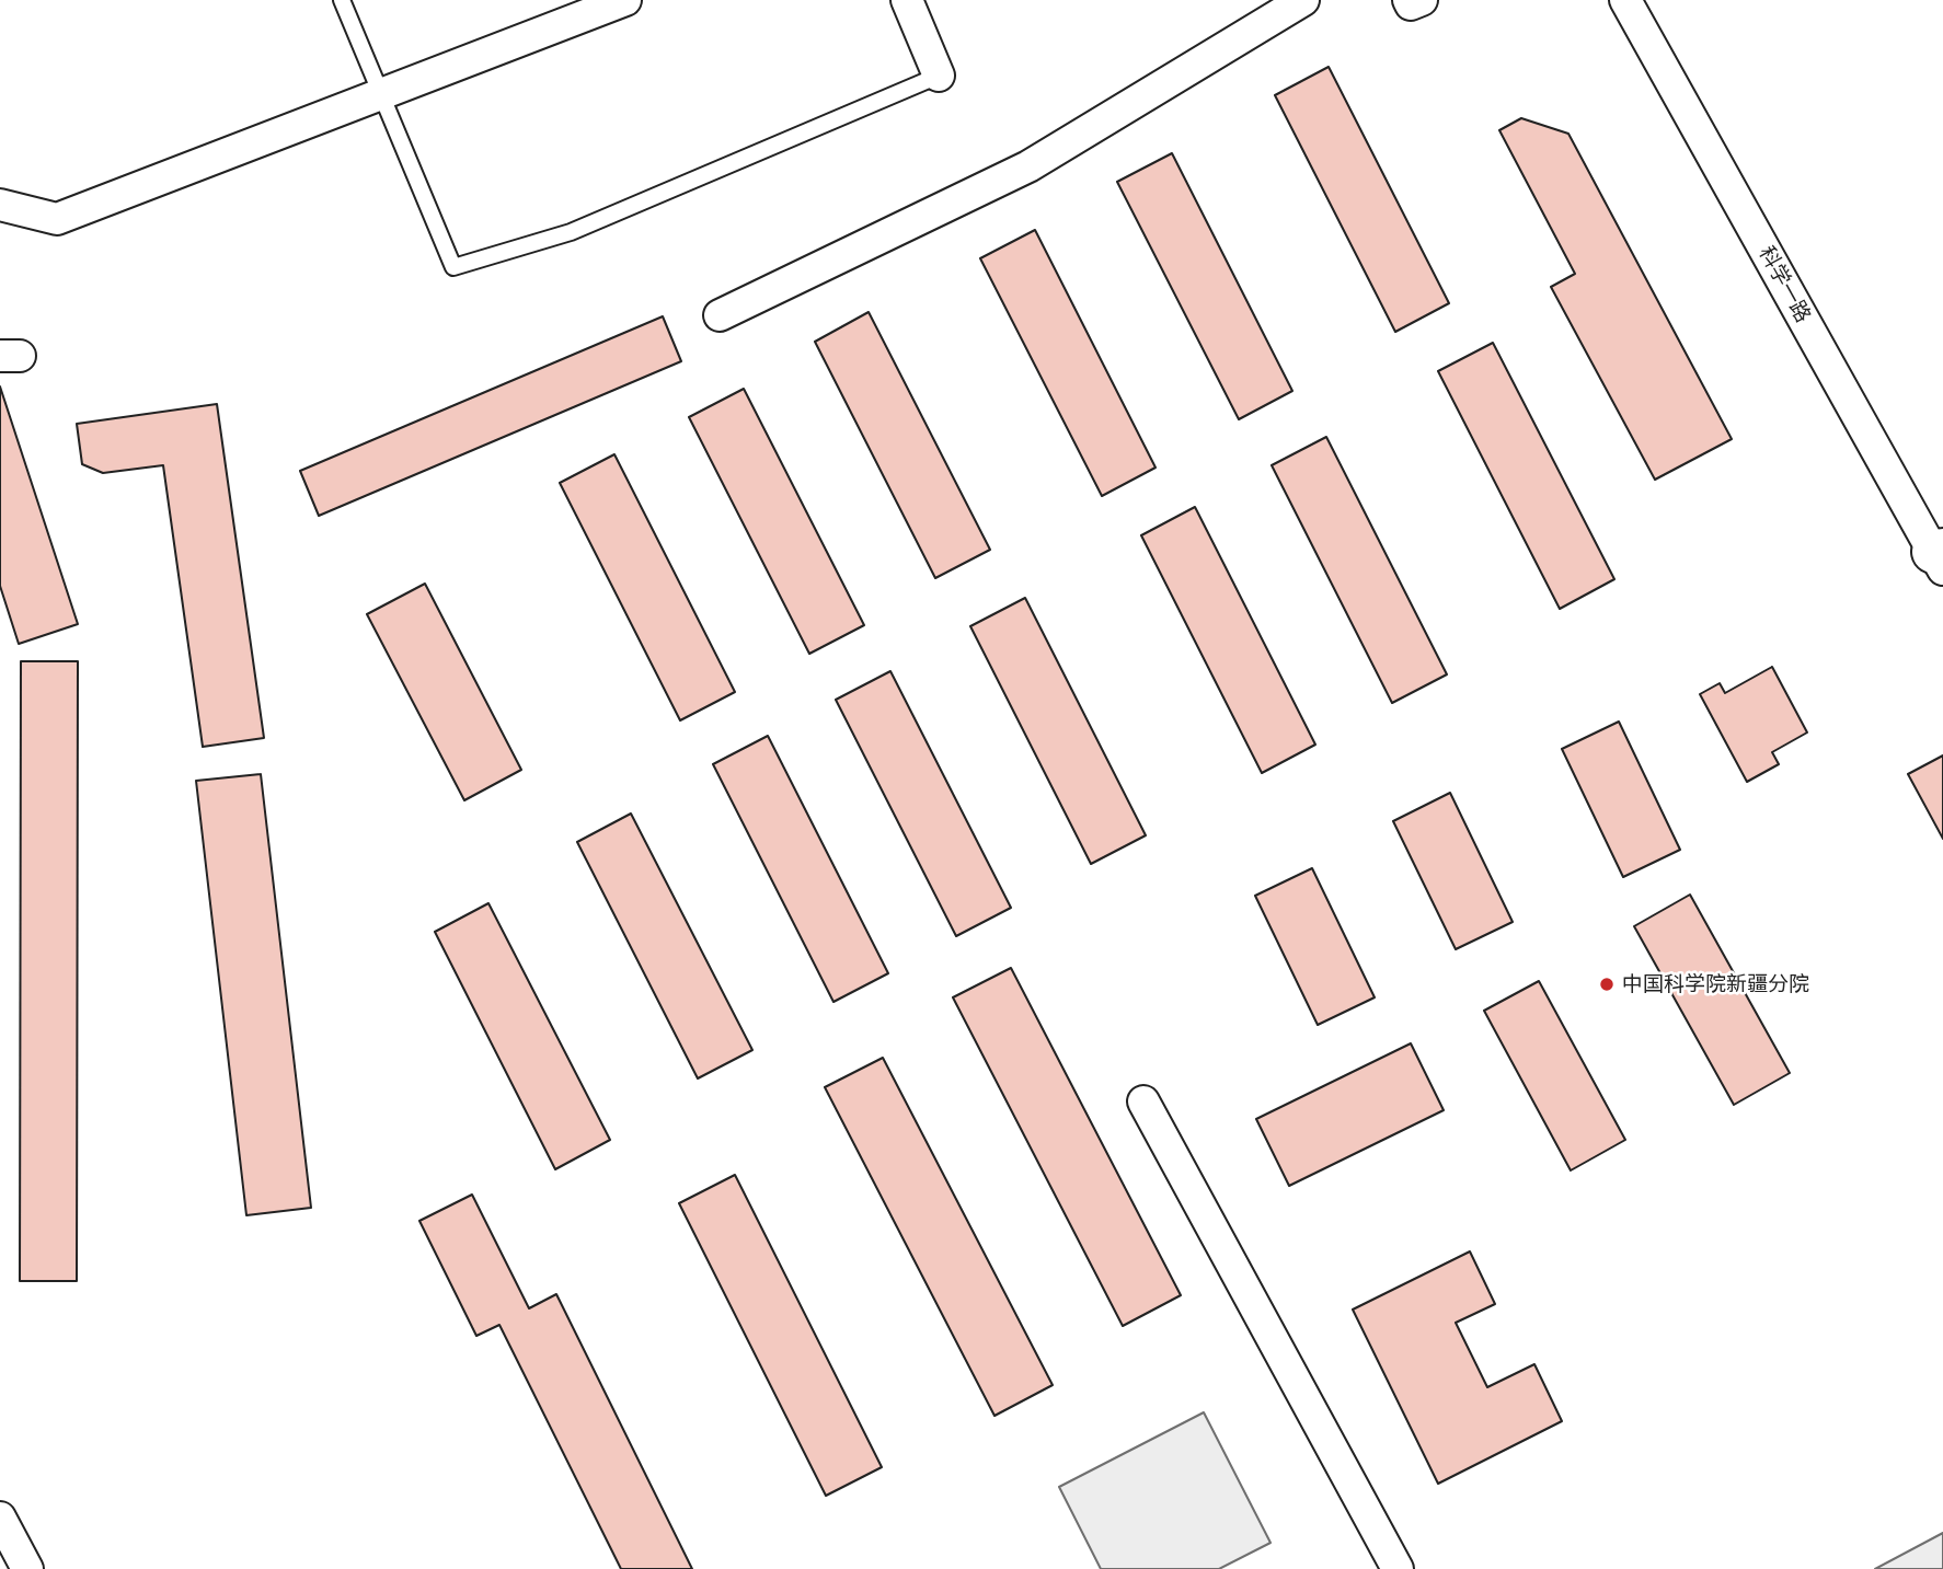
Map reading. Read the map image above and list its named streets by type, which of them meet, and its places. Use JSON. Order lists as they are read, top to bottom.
{
  "streets": {
    "street": ["科学一路"]
  },
  "places": ["中国科学院新疆分院"]
}
